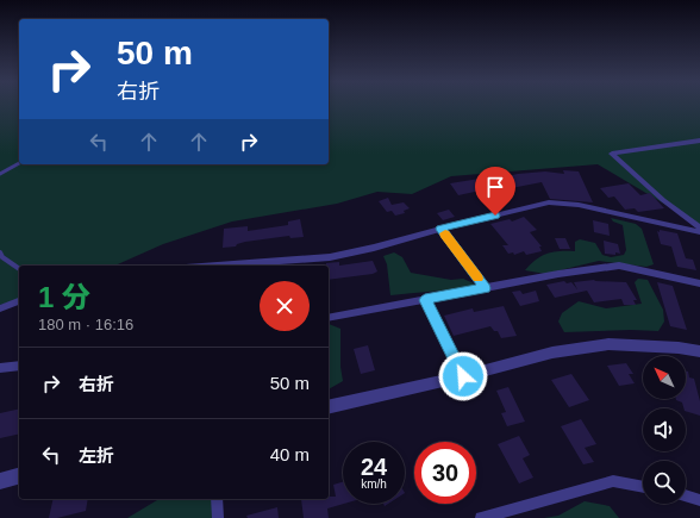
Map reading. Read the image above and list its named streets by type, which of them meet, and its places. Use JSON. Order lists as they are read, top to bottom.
{
  "north": "top left",
  "page": {
    "turn": ["50 m", "右折"],
    "heading": ["1 分", "180 m · 16:16"],
    "list": [
      {
        "name": "右折",
        "value": "50 m"
      },
      {
        "name": "左折",
        "value": "40 m"
      }
    ],
    "speed": "24 km/h",
    "limit": "30"
  }
}
